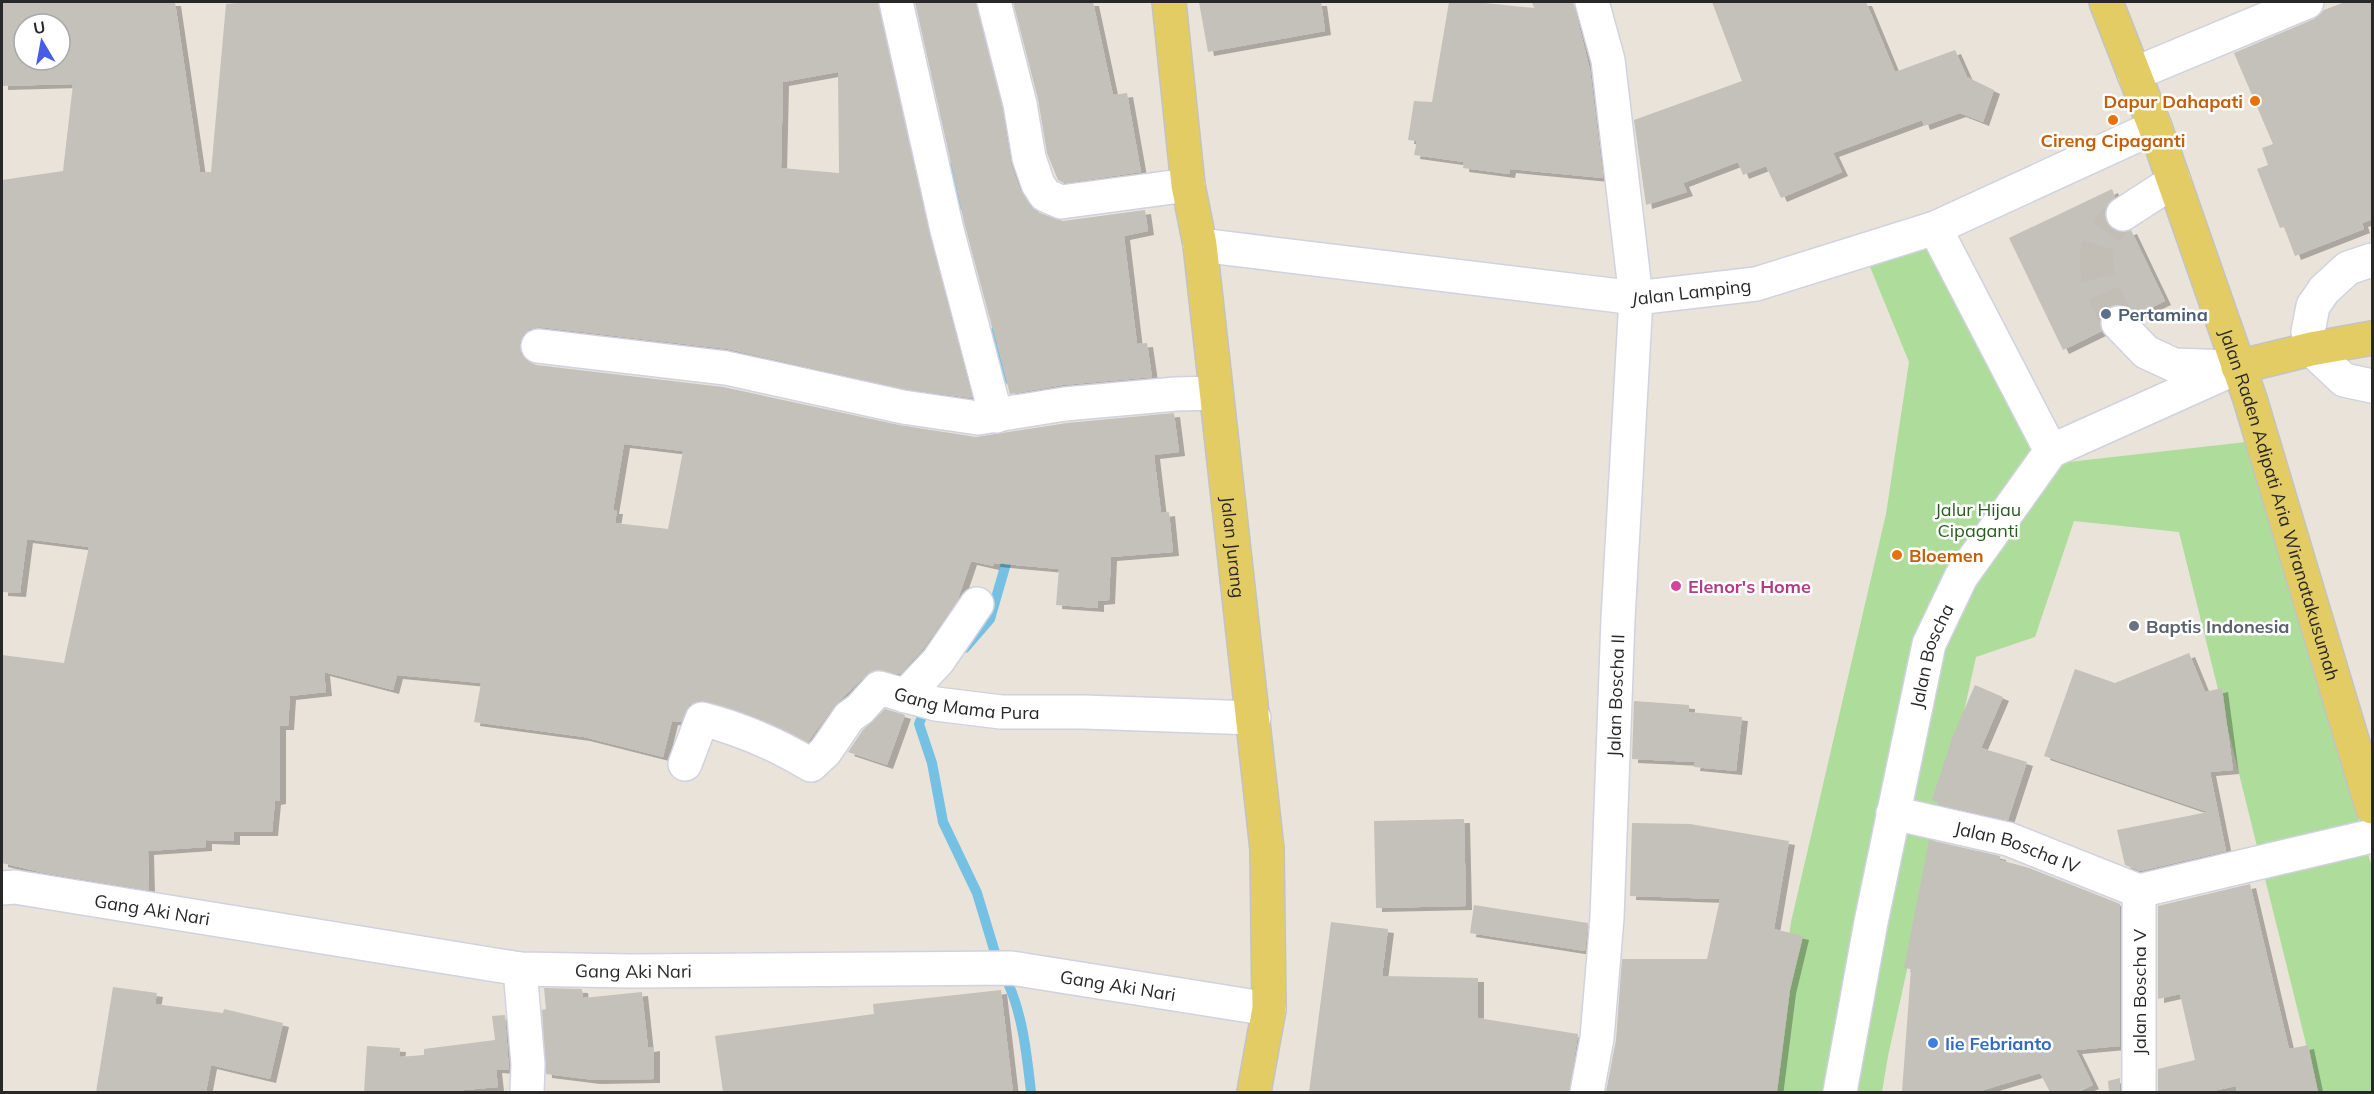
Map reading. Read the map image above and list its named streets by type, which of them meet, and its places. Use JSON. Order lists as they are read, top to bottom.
{
  "streets": {
    "main road": ["Jalan Raden Adipati Aria Wiranatakusumah", "Jalan Jurang"],
    "street": [
      "Jalan Lamping",
      "Jalan Boscha",
      "Jalan Boscha II",
      "Gang Mama Pura",
      "Jalan Boscha IV",
      "Gang Aki Nari",
      "Jalan Boscha V"
    ]
  },
  "crossings": [
    ["Jalan Lamping", "Jalan Raden Adipati Aria Wiranatakusumah"],
    ["Jalan Lamping", "Jalan Jurang"],
    ["Jalan Lamping", "Jalan Boscha II"],
    ["Jalan Jurang", "Gang Mama Pura"],
    ["Jalan Jurang", "Gang Aki Nari"],
    ["Jalan Boscha", "Jalan Boscha IV"],
    ["Jalan Boscha IV", "Jalan Boscha V"]
  ],
  "parks": ["Jalur Hijau Cipaganti"],
  "places": [
    "Dapur Dahapati",
    "Cireng Cipaganti",
    "Pertamina",
    "Bloemen",
    "Elenor's Home",
    "Baptis Indonesia",
    "Iie Febrianto"
  ],
  "north": "top"
}
